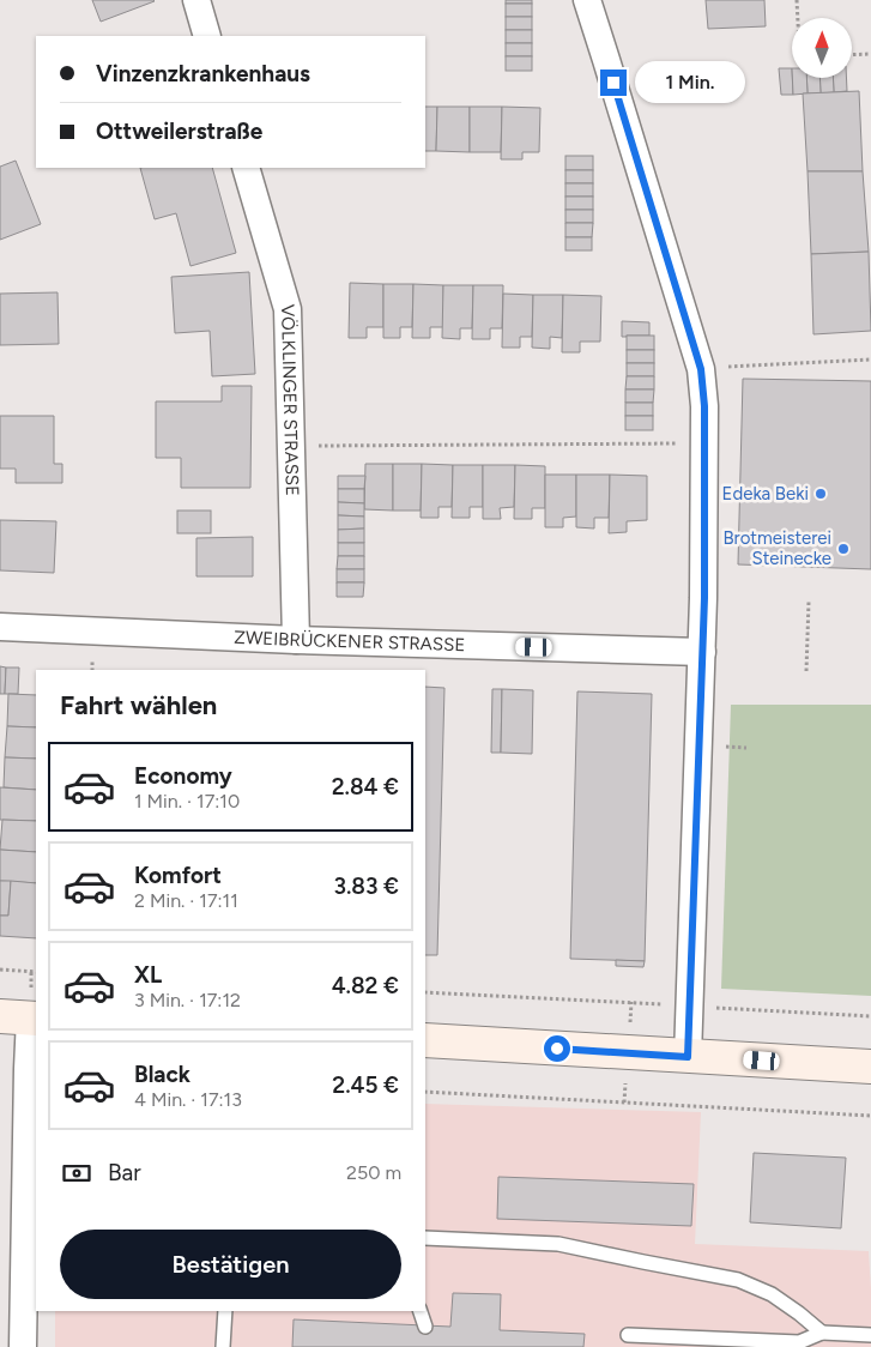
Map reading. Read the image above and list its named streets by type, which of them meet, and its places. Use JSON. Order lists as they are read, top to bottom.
{
  "streets": {
    "street": ["VÖLKLINGER STRASSE", "ZWEIBRÜCKENER STRASSE"]
  },
  "crossings": [
    ["VÖLKLINGER STRASSE", "ZWEIBRÜCKENER STRASSE"]
  ],
  "places": ["Edeka Beki", "Brotmeisterei Steinecke"],
  "north": "top",
  "page": {
    "banner": ["Vinzenzkrankenhaus", "Ottweilerstraße"],
    "bubble": "1 Min.",
    "heading": "Fahrt wählen",
    "list": [
      {
        "name": "Economy",
        "note": "1 Min. · 17:10",
        "value": "2.84 €"
      },
      {
        "name": "Komfort",
        "note": "2 Min. · 17:11",
        "value": "3.83 €"
      },
      {
        "name": "XL",
        "note": "3 Min. · 17:12",
        "value": "4.82 €"
      },
      {
        "name": "Black",
        "note": "4 Min. · 17:13",
        "value": "2.45 €"
      }
    ],
    "pay": ["Bar", "250 m"],
    "buttons": "Bestätigen"
  }
}
